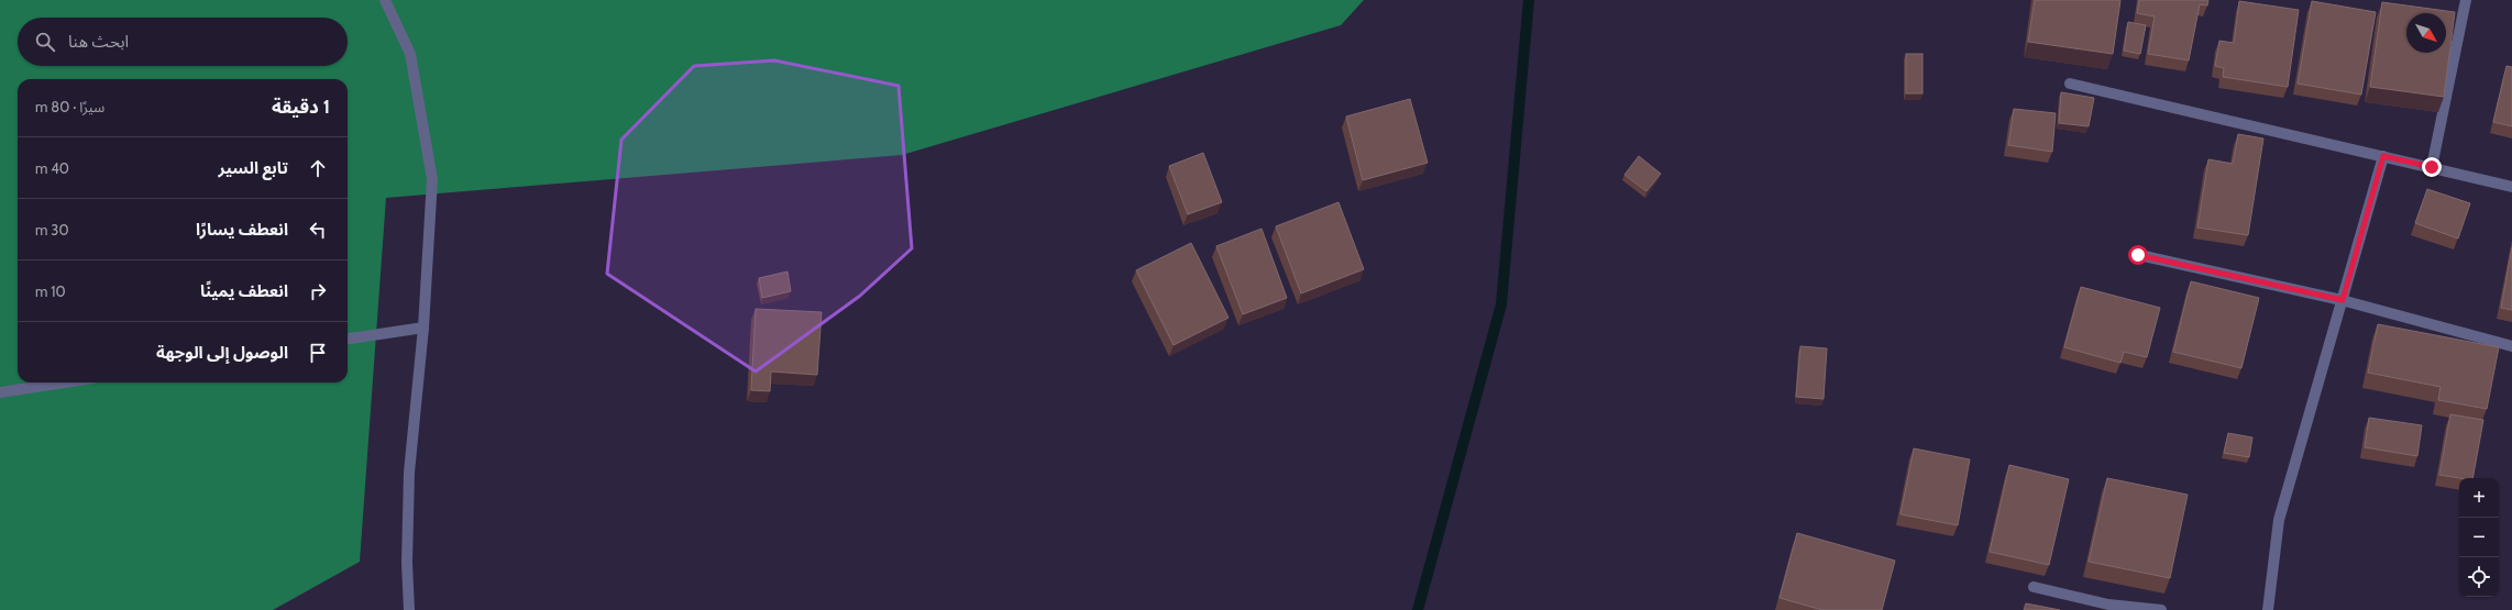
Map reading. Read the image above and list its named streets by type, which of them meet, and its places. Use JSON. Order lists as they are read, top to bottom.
{
  "north": "bottom right",
  "page": {
    "search": "ابحث هنا",
    "heading": ["1 دقيقة", "سيرًا · 80 m"],
    "list": [
      ["تابع السير", "40 m"],
      ["انعطف يسارًا", "30 m"],
      ["انعطف يمينًا", "10 m"],
      "الوصول إلى الوجهة"
    ],
    "map_buttons": ["+", "−"]
  }
}
